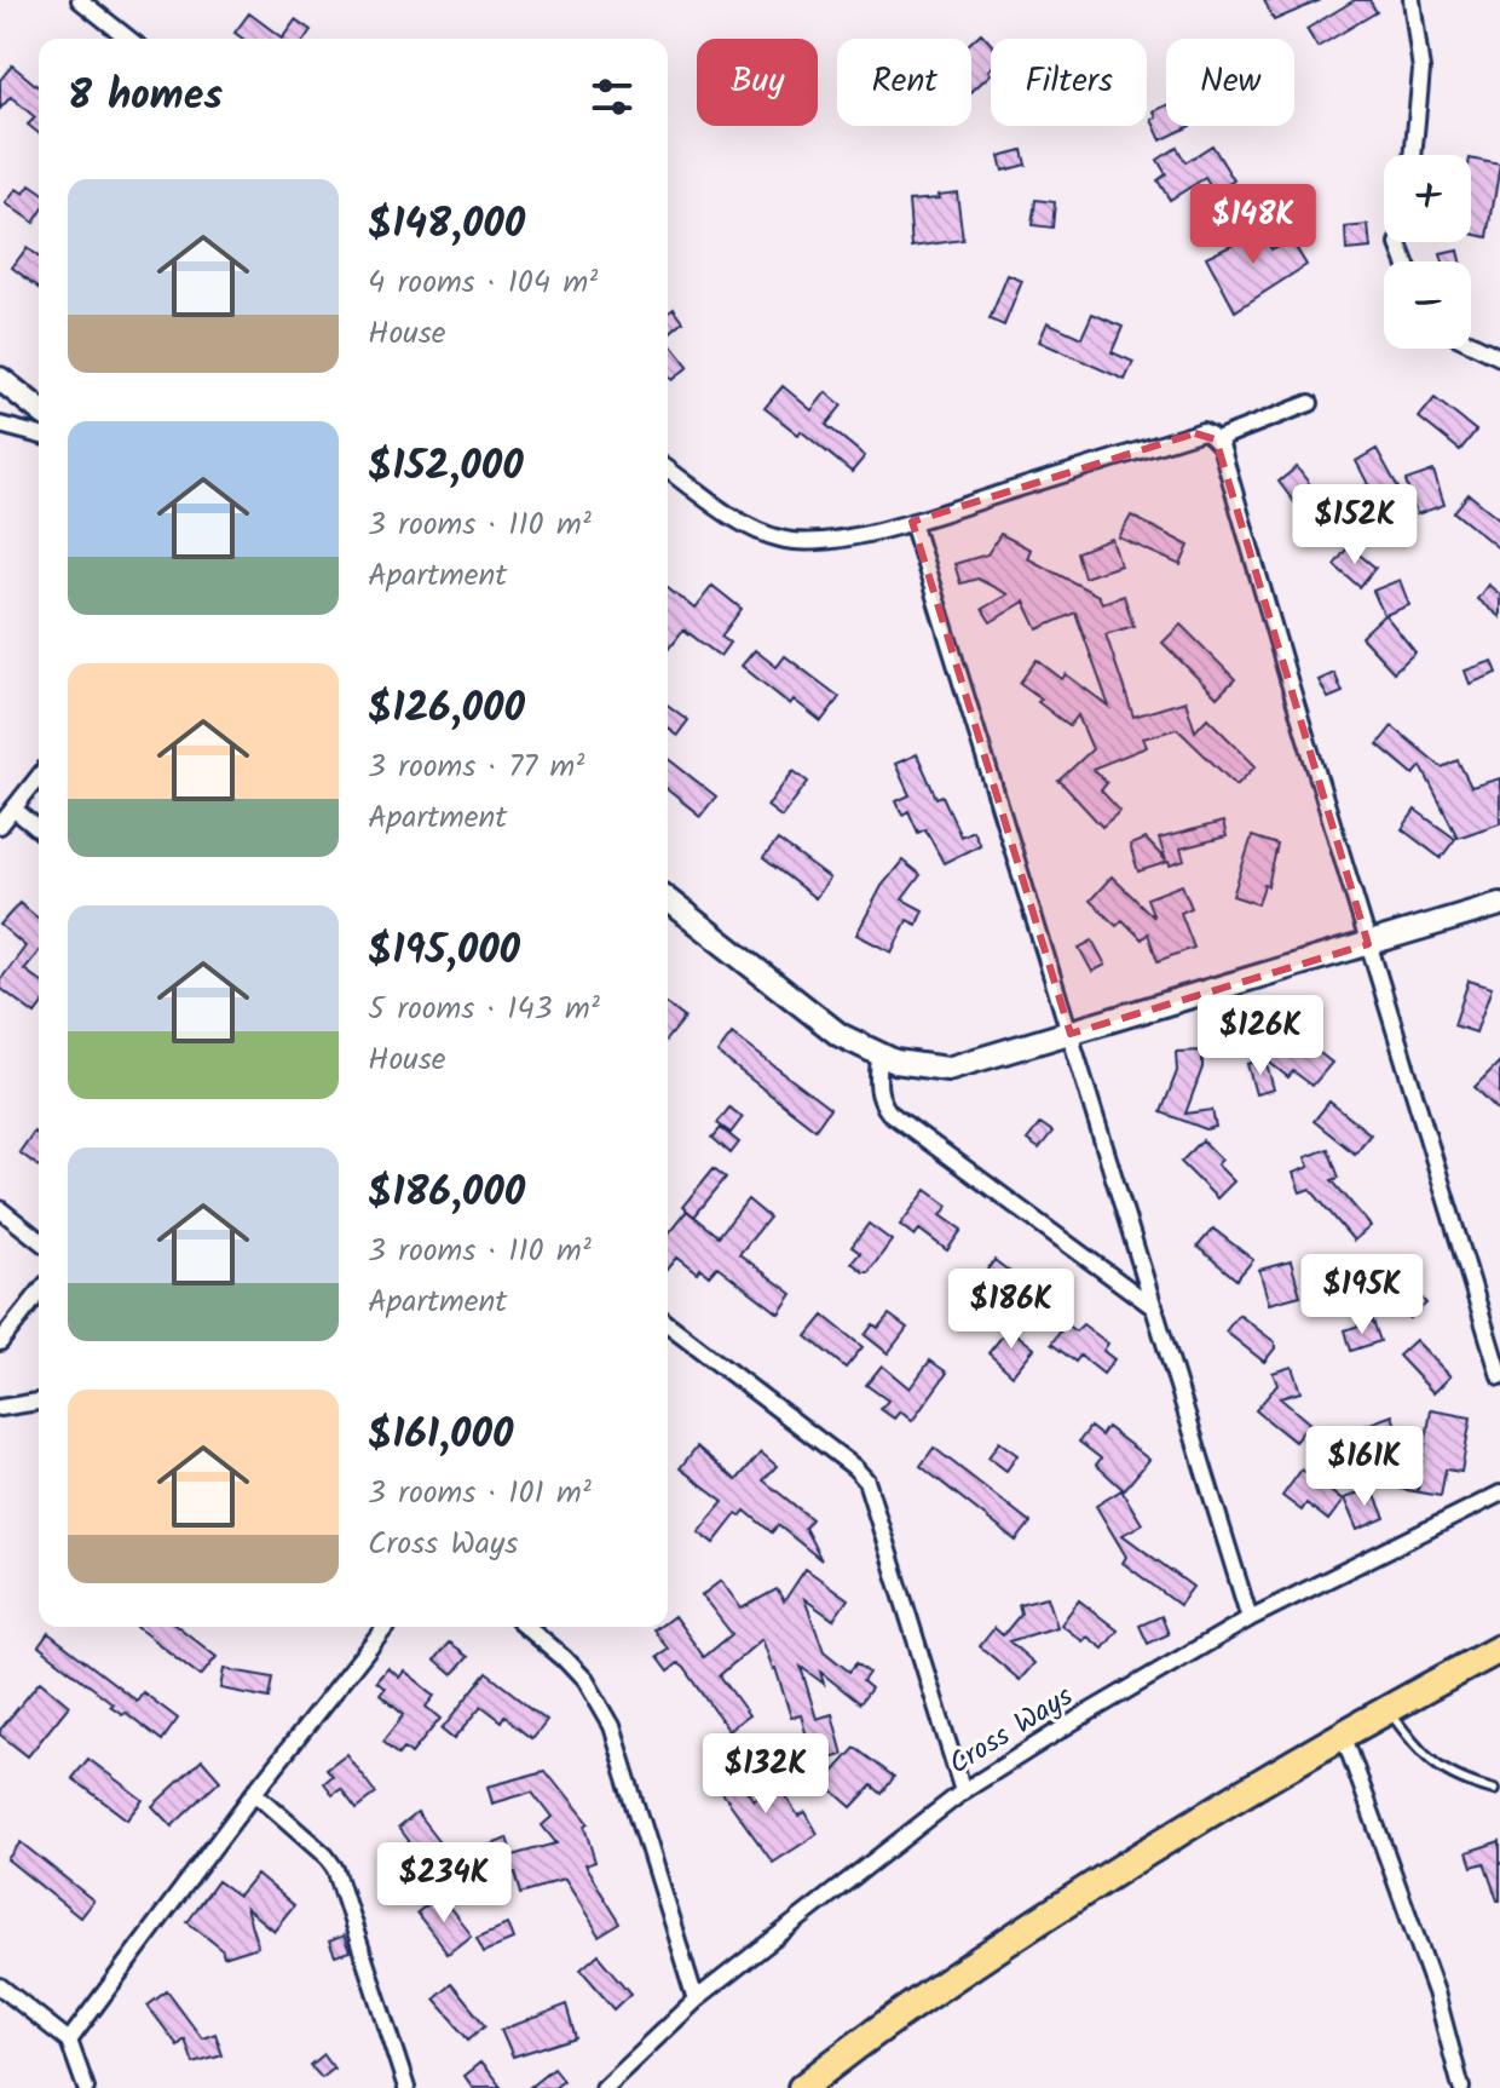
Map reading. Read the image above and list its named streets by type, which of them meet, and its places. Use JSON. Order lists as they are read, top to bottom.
{
  "streets": {
    "street": ["Cross Ways"]
  },
  "page": {
    "chip": [
      "Buy",
      "Rent",
      "Filters",
      "New"
    ],
    "heading": "8 homes",
    "map_buttons": ["+", "−"],
    "list": [
      {
        "name": "$148,000",
        "note": "4 rooms · 104 m² · House"
      },
      {
        "name": "$152,000",
        "note": "3 rooms · 110 m² · Apartment"
      },
      {
        "name": "$126,000",
        "note": "3 rooms · 77 m² · Apartment"
      },
      {
        "name": "$195,000",
        "note": "5 rooms · 143 m² · House"
      },
      {
        "name": "$186,000",
        "note": "3 rooms · 110 m² · Apartment"
      },
      {
        "name": "$161,000",
        "note": "3 rooms · 101 m² · Cross Ways"
      }
    ],
    "price": [
      "$148K",
      "$152K",
      "$126K",
      "$195K",
      "$186K",
      "$161K",
      "$132K",
      "$234K"
    ]
  }
}
